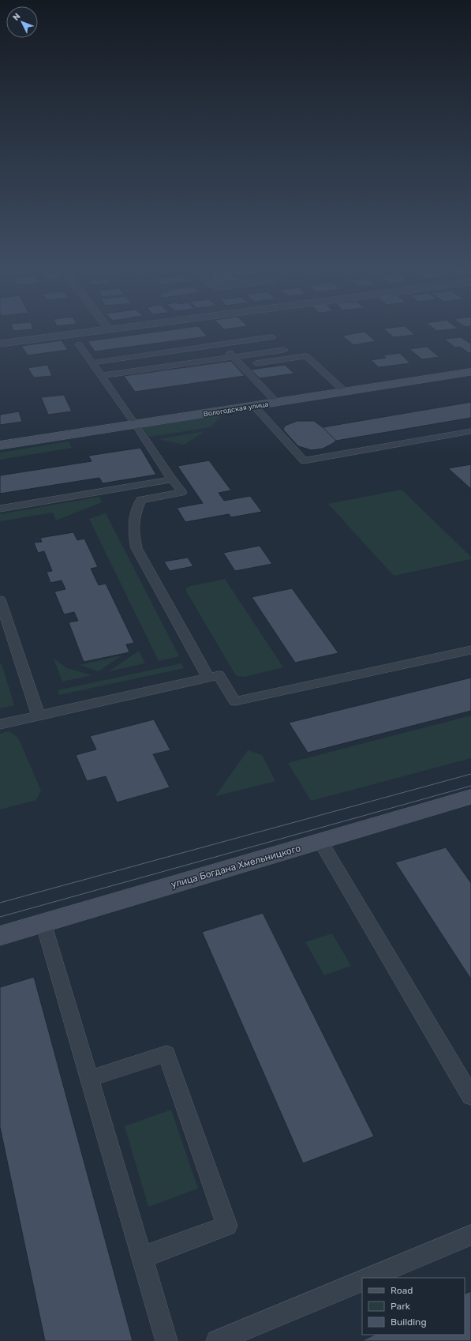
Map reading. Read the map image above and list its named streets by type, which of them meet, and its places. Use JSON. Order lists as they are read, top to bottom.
{
  "streets": {
    "main road": ["Вологодская улица", "улица Богдана Хмельницкого"]
  },
  "legend": ["Road", "Park", "Building"],
  "north": "top left"
}
